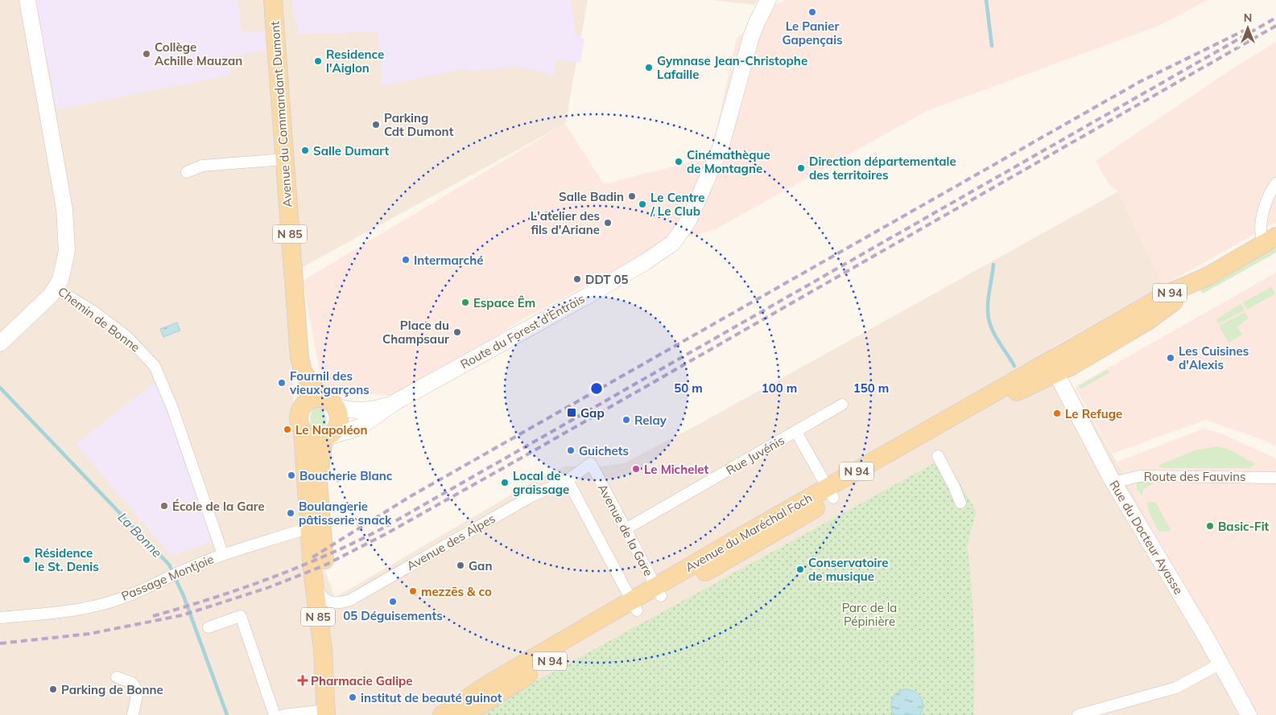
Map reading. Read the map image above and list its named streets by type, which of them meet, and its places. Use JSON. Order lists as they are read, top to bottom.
{
  "streets": {
    "main road": [
      "Avenue du Commandant Dumont",
      "N 85",
      "N 94",
      "Avenue du Maréchal Foch"
    ],
    "street": [
      "Chemin de Bonne",
      "Route du Forest d'Entrais",
      "Rue Juvénis",
      "Route des Fauvins",
      "Avenue de la Gare",
      "Rue du Docteur Ayasse",
      "Avenue des Alpes",
      "Passage Montjoie"
    ]
  },
  "crossings": [
    ["Avenue du Commandant Dumont", "N 85"],
    ["Avenue du Commandant Dumont", "Route du Forest d'Entrais"],
    ["N 85", "Route du Forest d'Entrais"],
    ["N 85", "Avenue des Alpes"],
    ["N 85", "Passage Montjoie"],
    ["N 94", "Avenue du Maréchal Foch"],
    ["N 94", "Rue du Docteur Ayasse"],
    ["Chemin de Bonne", "Passage Montjoie"],
    ["Rue Juvénis", "Avenue de la Gare"],
    ["Route des Fauvins", "Rue du Docteur Ayasse"],
    ["Avenue de la Gare", "Avenue du Maréchal Foch"],
    ["Avenue de la Gare", "Avenue des Alpes"],
    ["Avenue du Maréchal Foch", "Rue du Docteur Ayasse"]
  ],
  "water": ["La Bonne"],
  "parks": ["Parc de la Pépinière"],
  "places": {
    "other": [
      "Le Panier Gapençais",
      "Collège Achille Mauzan",
      "Residence l'Aiglon",
      "Gymnase Jean-Christophe Lafaille",
      "Parking Cdt Dumont",
      "Salle Dumart",
      "Cinémathèque de Montagne",
      "Direction départementale des territoires",
      "Salle Badin",
      "Le Centre / Le Club",
      "L'atelier des fils d'Ariane",
      "Intermarché",
      "DDT 05",
      "Espace Êm",
      "Place du Champsaur",
      "Les Cuisines d'Alexis",
      "Fournil des vieux garçons",
      "Le Refuge",
      "Relay",
      "Le Napoléon",
      "Guichets",
      "Le Michelet",
      "Boucherie Blanc",
      "Local de graissage",
      "École de la Gare",
      "Boulangerie pâtisserie snack",
      "Basic-Fit",
      "Résidence le St. Denis",
      "Gan",
      "Conservatoire de musique",
      "mezzēs & co",
      "05 Déguisements",
      "Parking de Bonne",
      "institut de beauté guinot"
    ],
    "transit": ["Gap"],
    "health": ["Pharmacie Galipe"]
  },
  "north": "top",
  "rings": ["50 m", "100 m", "150 m"]
}
